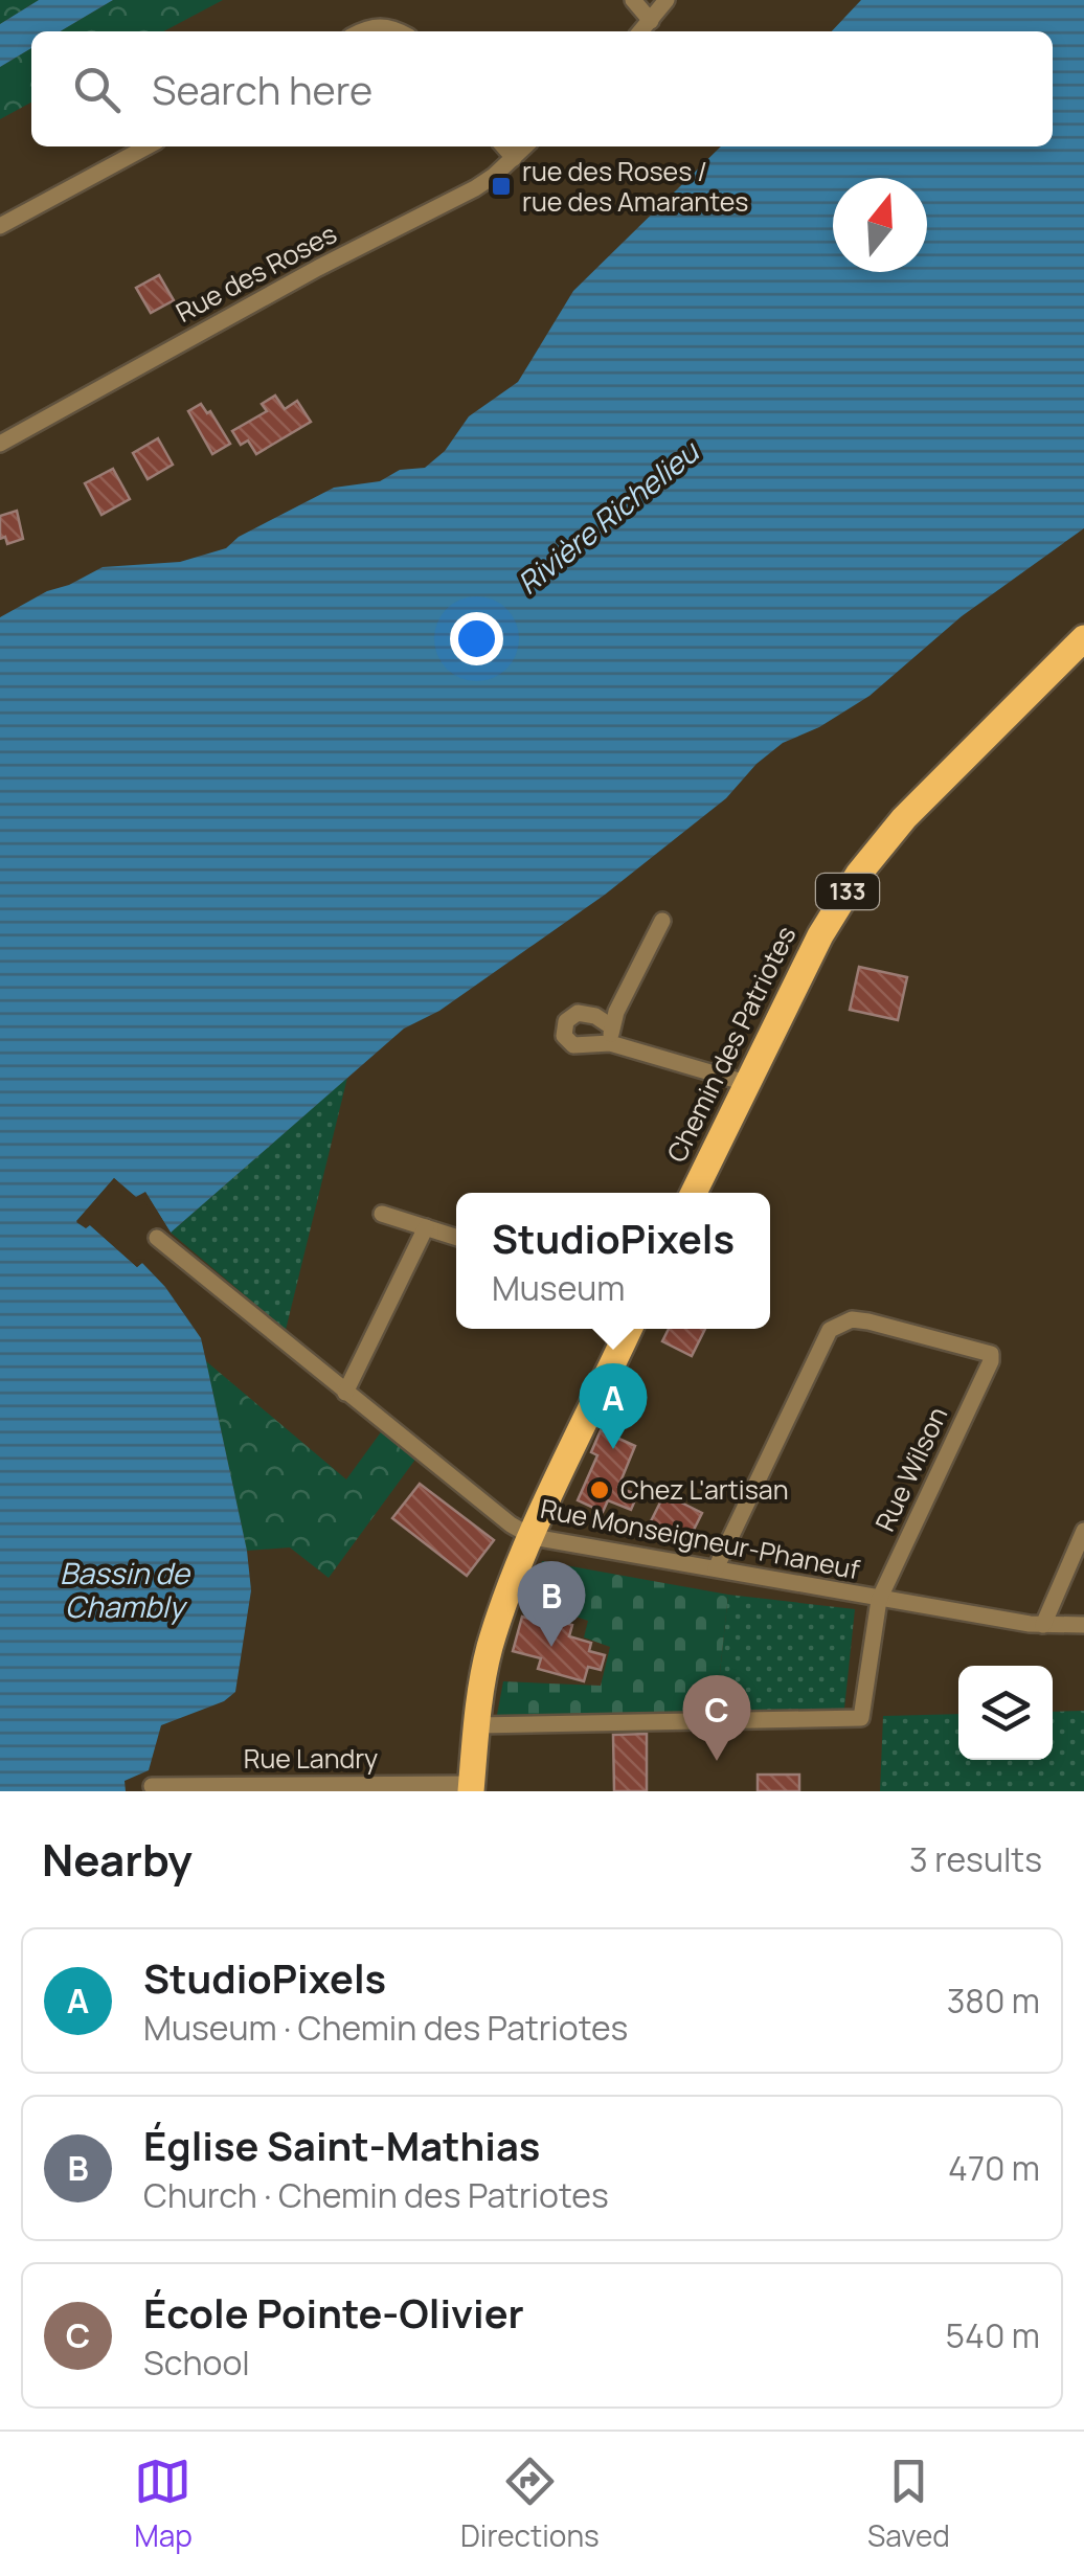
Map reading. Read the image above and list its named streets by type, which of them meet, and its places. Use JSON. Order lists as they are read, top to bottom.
{
  "streets": {
    "main road": ["133", "Chemin des Patriotes"],
    "street": [
      "Rue des Roses",
      "Rue Wilson",
      "Rue Monseigneur-Phaneuf",
      "Rue Landry"
    ]
  },
  "crossings": [
    ["Rue Wilson", "Rue Monseigneur-Phaneuf"]
  ],
  "water": ["Rivière Richelieu", "Bassin de Chambly"],
  "places": {
    "transit": ["rue des Roses / rue des Amarantes"],
    "other": ["Chez L'artisan"]
  },
  "north": "top",
  "page": {
    "search": "Search here",
    "popup": ["StudioPixels", "Museum"],
    "pins": ["A", "B", "C"],
    "heading": ["Nearby", "3 results"],
    "list": [
      {
        "mark": "A",
        "name": "StudioPixels",
        "note": "Museum · Chemin des Patriotes",
        "value": "380 m"
      },
      {
        "mark": "B",
        "name": "Église Saint-Mathias",
        "note": "Church · Chemin des Patriotes",
        "value": "470 m"
      },
      {
        "mark": "C",
        "name": "École Pointe-Olivier",
        "note": "School",
        "value": "540 m"
      }
    ],
    "nav": ["Map", "Directions", "Saved"]
  }
}
